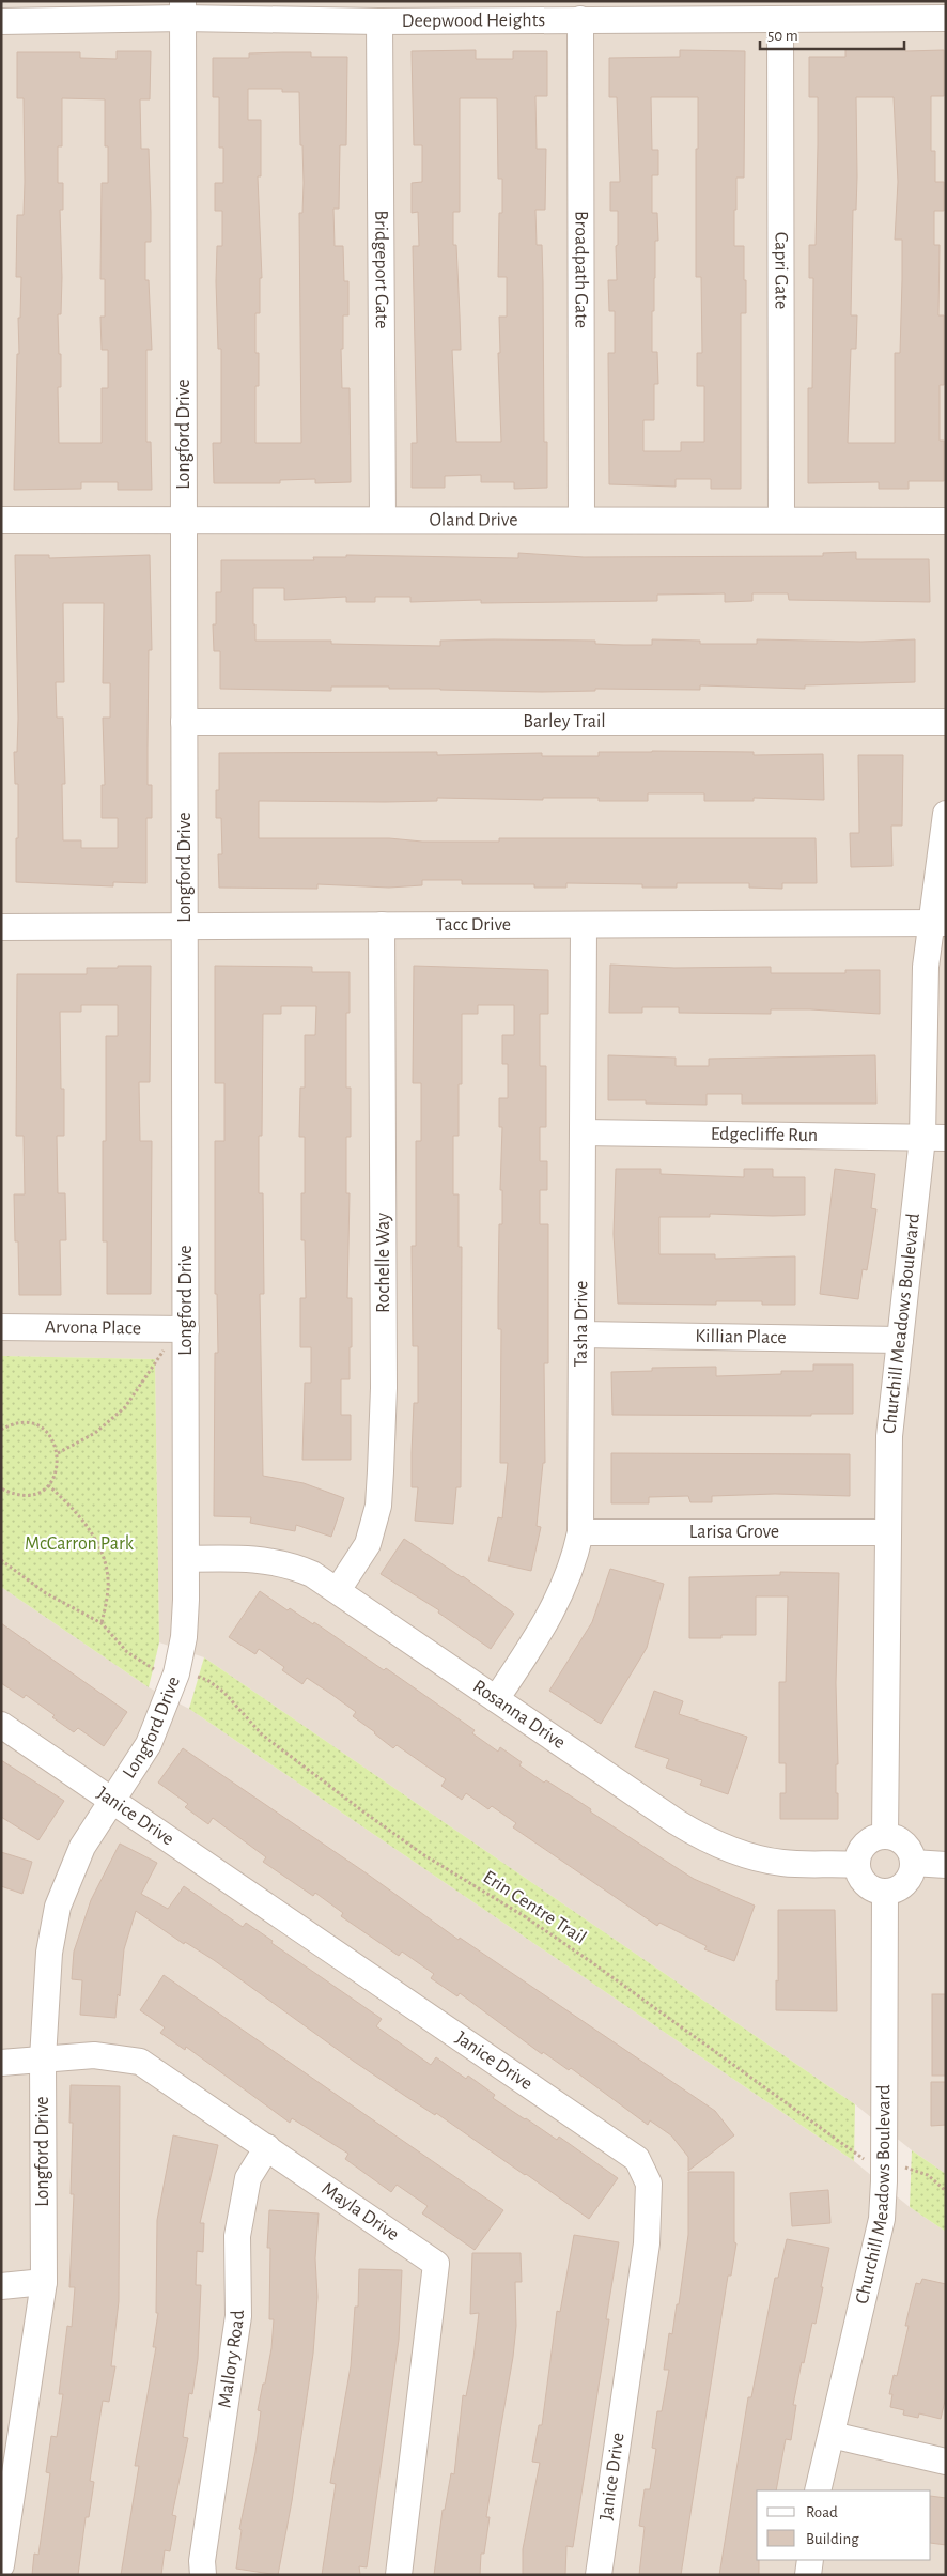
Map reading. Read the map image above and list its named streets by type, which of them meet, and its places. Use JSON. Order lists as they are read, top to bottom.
{
  "streets": {
    "street": [
      "Deepwood Heights",
      "Broadpath Gate",
      "Bridgeport Gate",
      "Capri Gate",
      "Longford Drive",
      "Oland Drive",
      "Barley Trail",
      "Tacc Drive",
      "Edgecliffe Run",
      "Rochelle Way",
      "Tasha Drive",
      "Churchill Meadows Boulevard",
      "Arvona Place",
      "Killian Place",
      "Larisa Grove",
      "Rosanna Drive",
      "Janice Drive",
      "Mayla Drive",
      "Mallory Road"
    ],
    "path": ["Erin Centre Trail"]
  },
  "crossings": [
    ["Deepwood Heights", "Broadpath Gate"],
    ["Deepwood Heights", "Bridgeport Gate"],
    ["Deepwood Heights", "Capri Gate"],
    ["Deepwood Heights", "Longford Drive"],
    ["Broadpath Gate", "Oland Drive"],
    ["Bridgeport Gate", "Oland Drive"],
    ["Capri Gate", "Oland Drive"],
    ["Longford Drive", "Oland Drive"],
    ["Longford Drive", "Barley Trail"],
    ["Longford Drive", "Tacc Drive"],
    ["Longford Drive", "Arvona Place"],
    ["Longford Drive", "Rosanna Drive"],
    ["Longford Drive", "Janice Drive"],
    ["Longford Drive", "Mayla Drive"],
    ["Tacc Drive", "Rochelle Way"],
    ["Tacc Drive", "Tasha Drive"],
    ["Tacc Drive", "Churchill Meadows Boulevard"],
    ["Edgecliffe Run", "Tasha Drive"],
    ["Edgecliffe Run", "Churchill Meadows Boulevard"],
    ["Rochelle Way", "Rosanna Drive"],
    ["Tasha Drive", "Killian Place"],
    ["Tasha Drive", "Larisa Grove"],
    ["Tasha Drive", "Rosanna Drive"],
    ["Churchill Meadows Boulevard", "Killian Place"],
    ["Churchill Meadows Boulevard", "Larisa Grove"],
    ["Churchill Meadows Boulevard", "Rosanna Drive"],
    ["Mayla Drive", "Mallory Road"]
  ],
  "parks": ["McCarron Park"],
  "legend": ["Road", "Building"],
  "scale_bar": "50 m"
}
